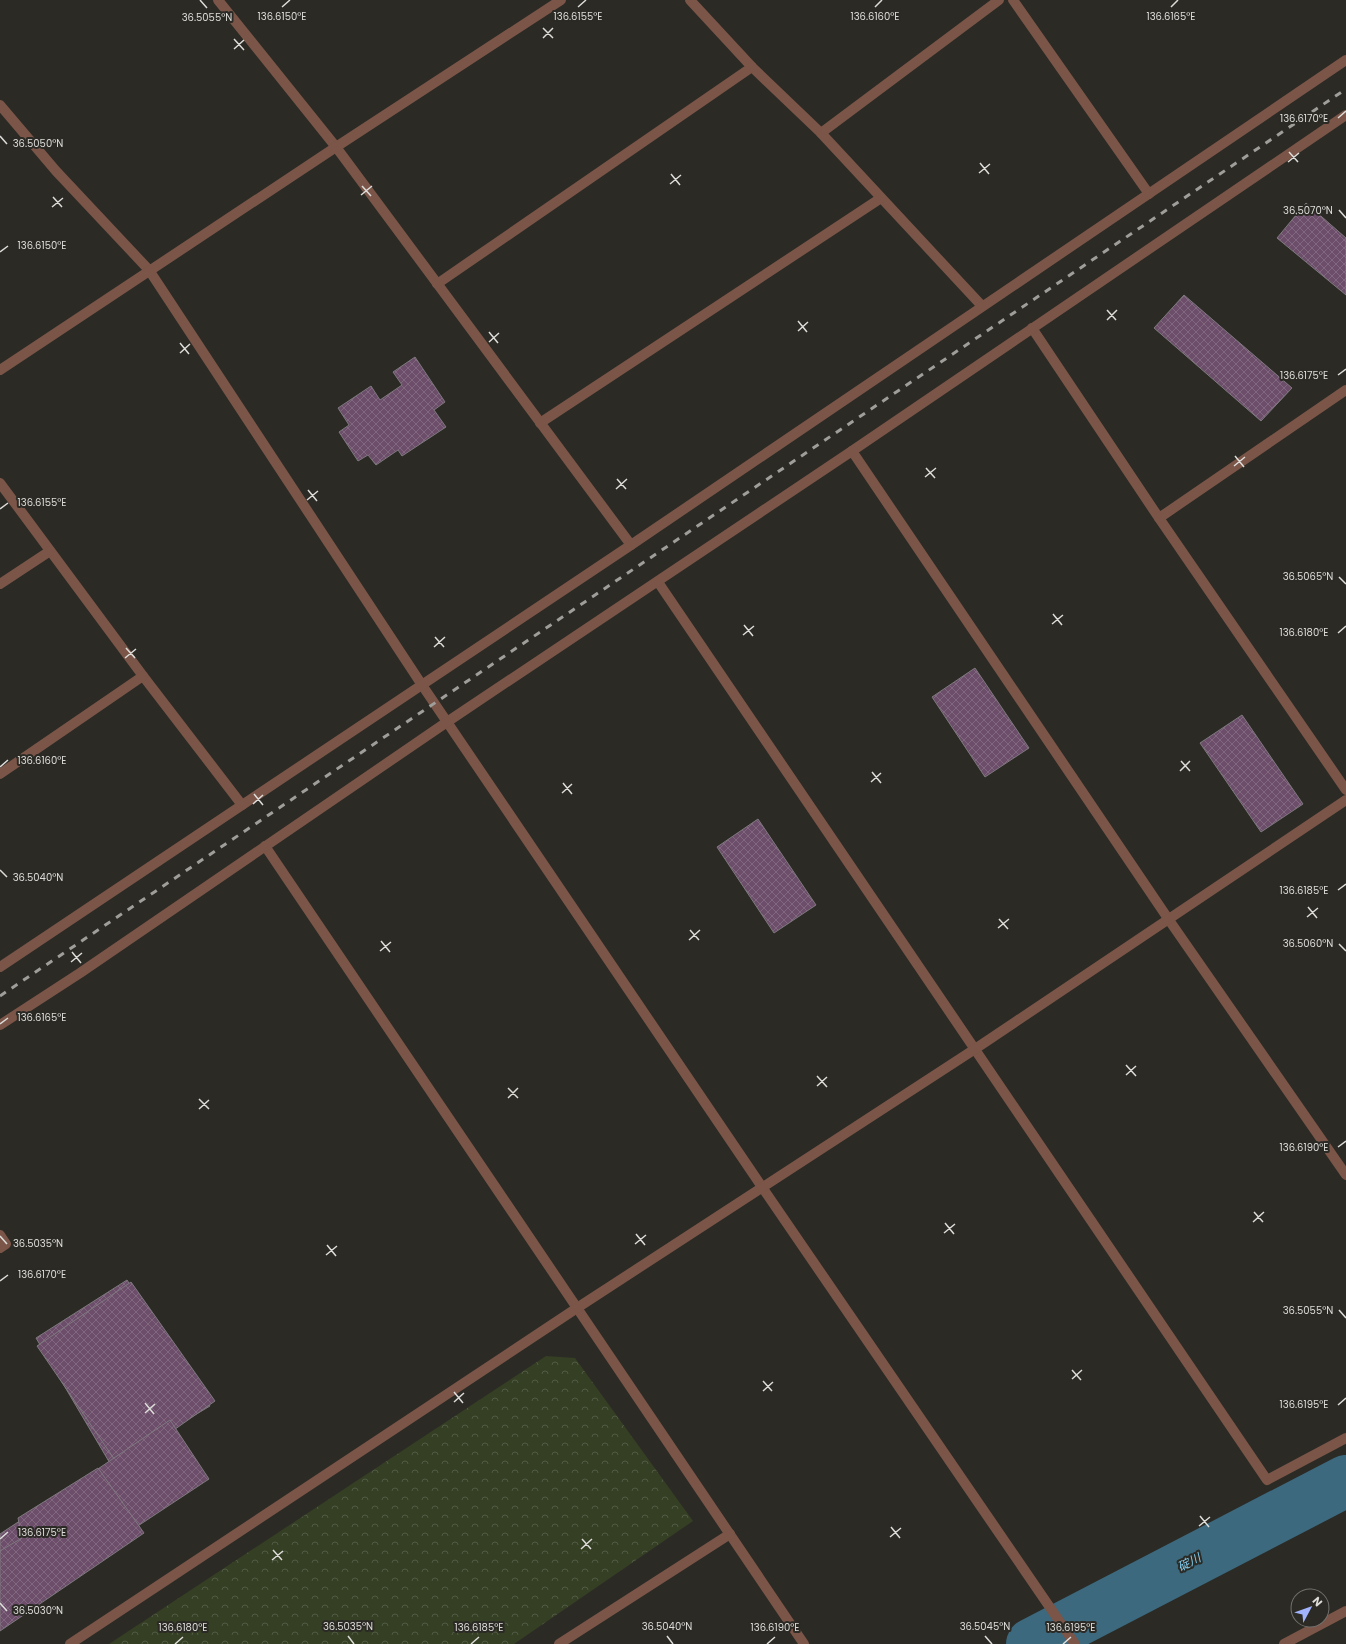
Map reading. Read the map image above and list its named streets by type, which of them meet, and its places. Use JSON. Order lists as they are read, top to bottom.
{
  "water": ["碇川"],
  "north": "top right",
  "coordinates": [
    "136.6150°E",
    "136.6155°E",
    "136.6160°E",
    "136.6165°E",
    "36.5055°N",
    "136.6170°E",
    "36.5050°N",
    "36.5070°N",
    "136.6175°E",
    "36.5065°N",
    "136.6180°E",
    "36.5040°N",
    "136.6185°E",
    "36.5060°N",
    "136.6190°E",
    "36.5035°N",
    "136.6195°E",
    "36.5030°N",
    "36.5045°N"
  ]
}
